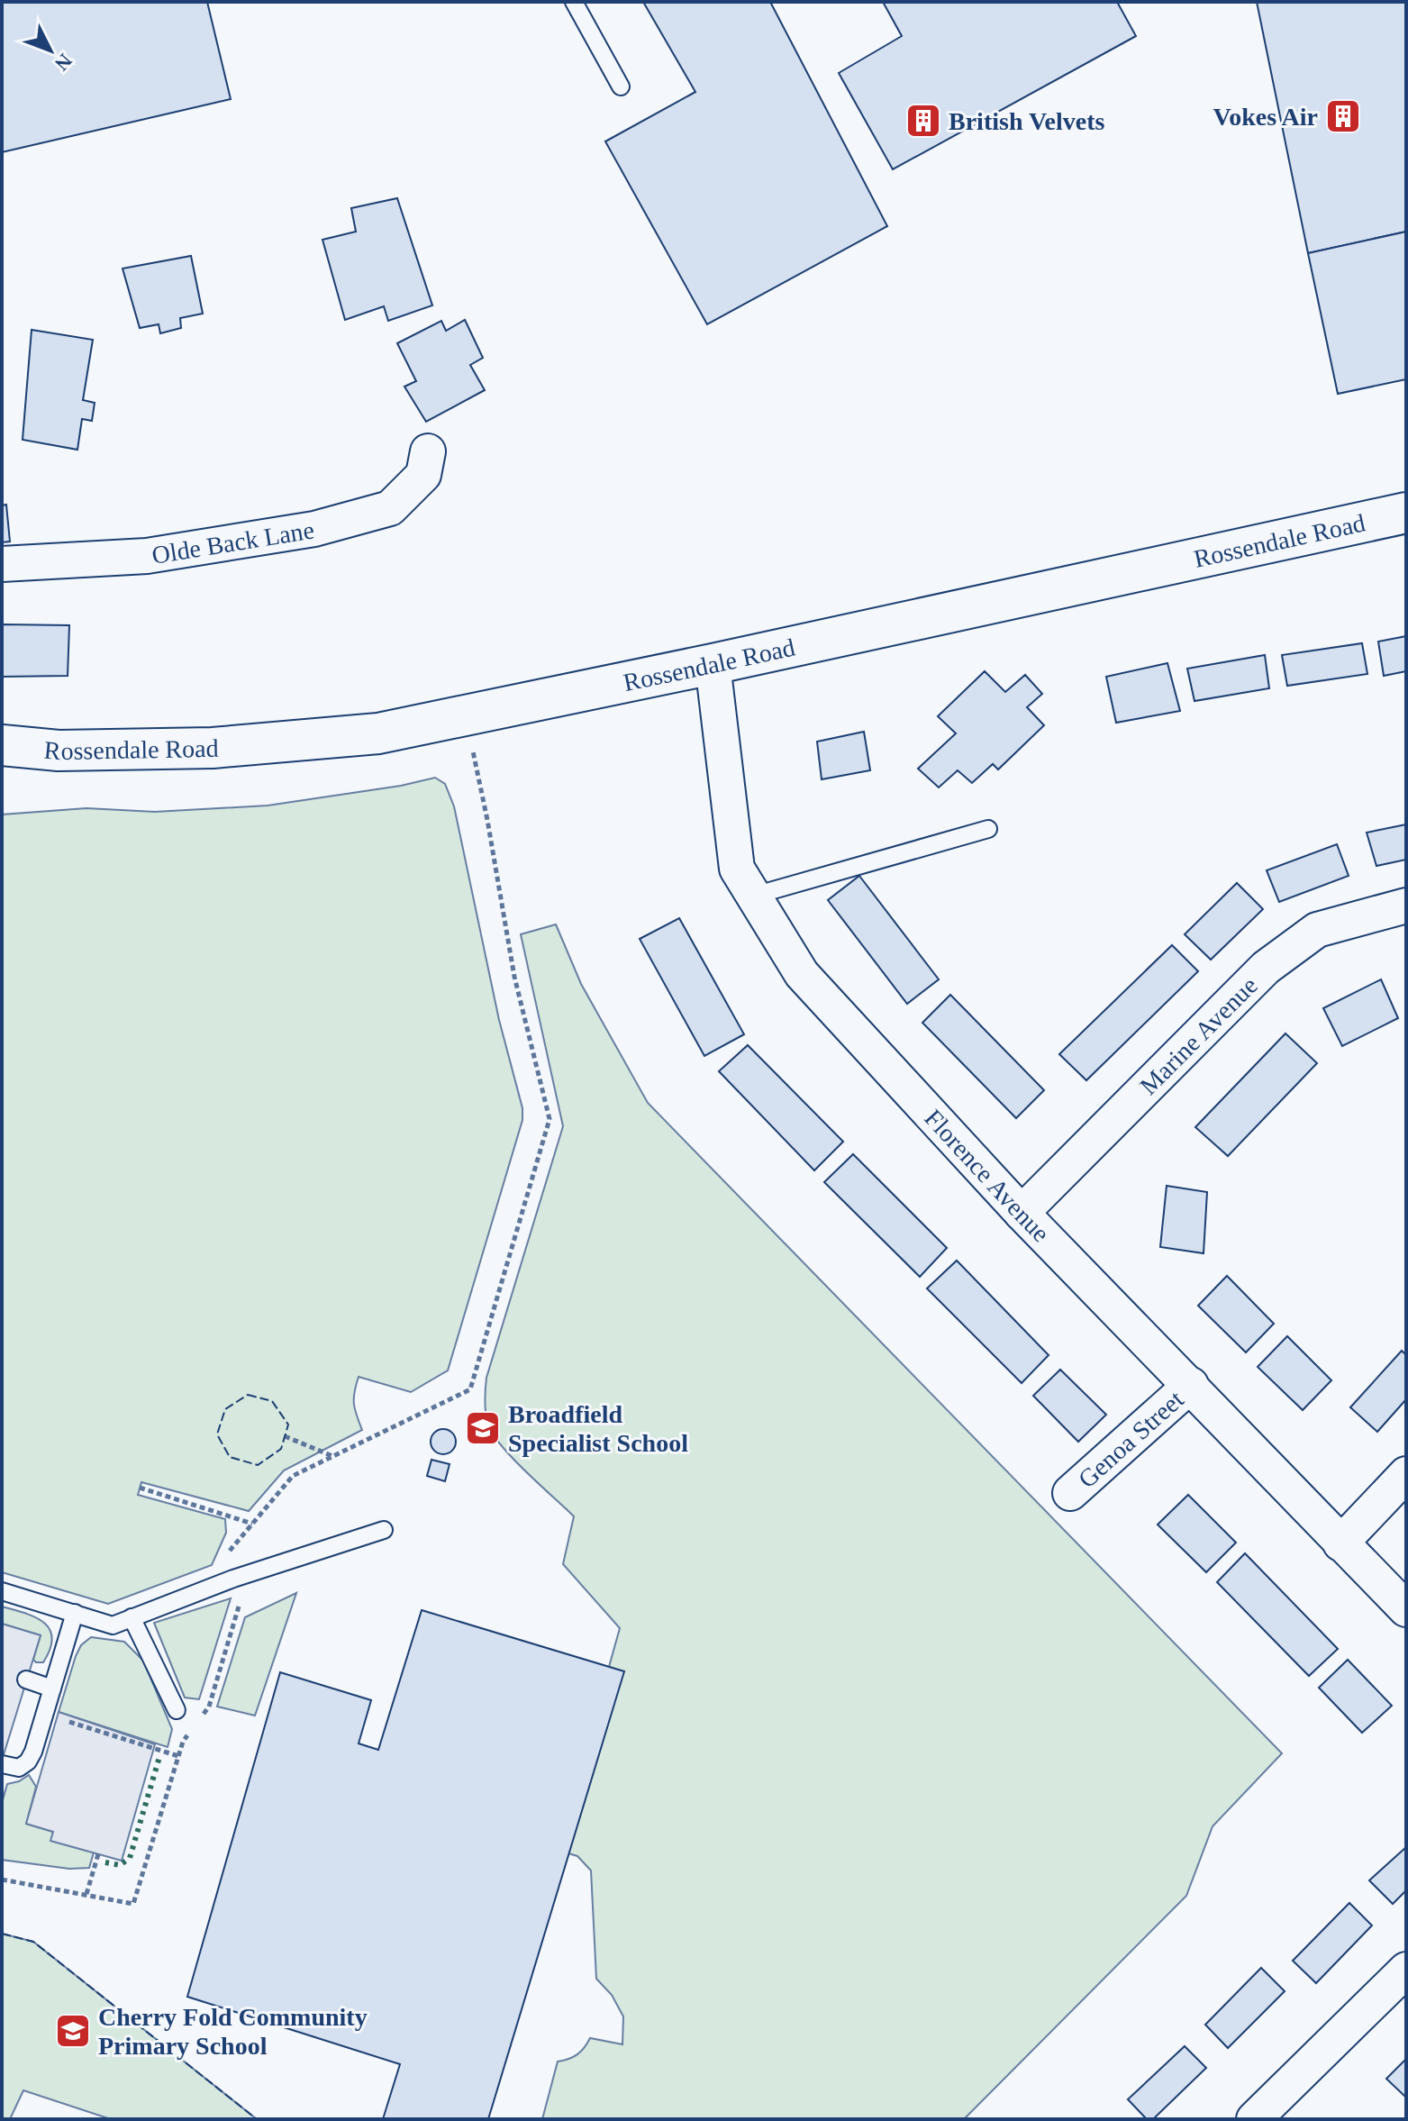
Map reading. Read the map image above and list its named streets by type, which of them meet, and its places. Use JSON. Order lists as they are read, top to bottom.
{
  "streets": {
    "highway": ["Rossendale Road"],
    "street": [
      "Olde Back Lane",
      "Marine Avenue",
      "Florence Avenue",
      "Genoa Street"
    ]
  },
  "crossings": [
    ["Rossendale Road", "Florence Avenue"],
    ["Marine Avenue", "Florence Avenue"],
    ["Florence Avenue", "Genoa Street"]
  ],
  "places": {
    "building": ["Vokes Air", "British Velvets"],
    "school or university": ["Broadfield Specialist School", "Cherry Fold Community Primary School"]
  },
  "north": "bottom right"
}
